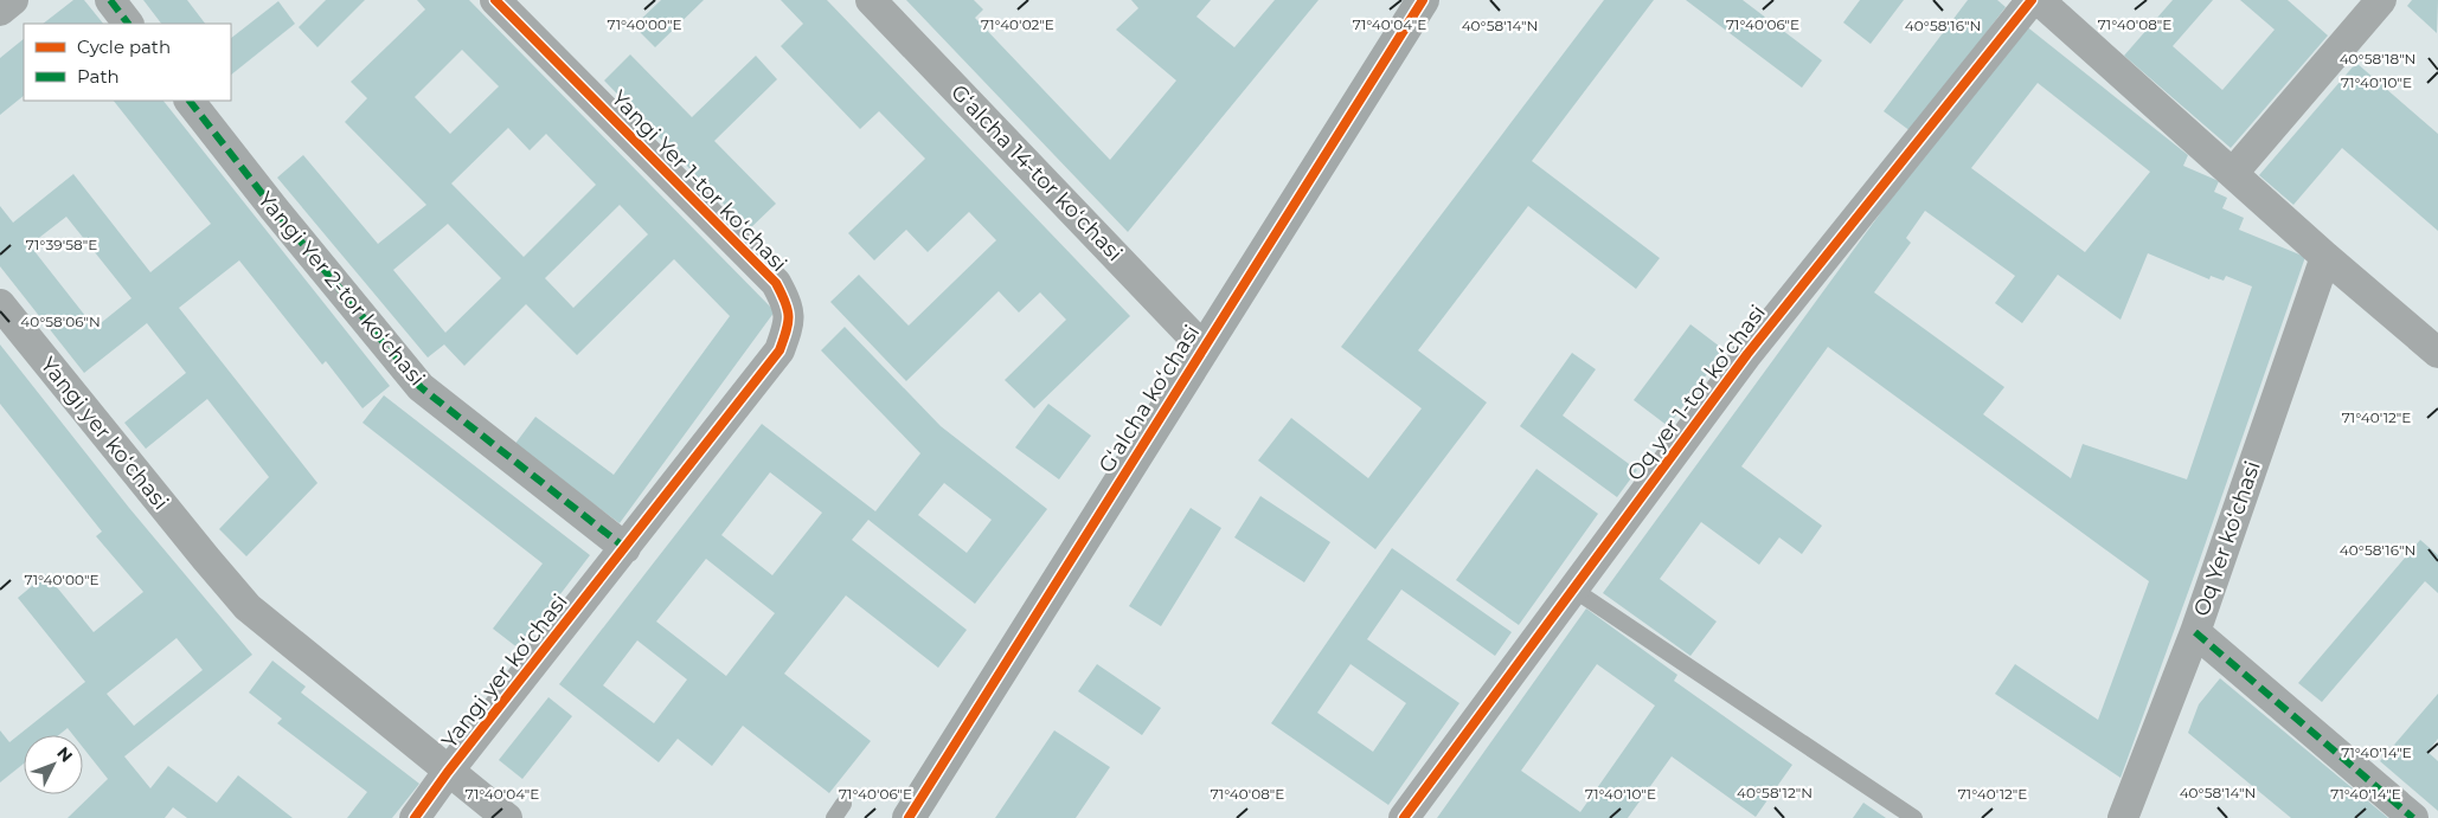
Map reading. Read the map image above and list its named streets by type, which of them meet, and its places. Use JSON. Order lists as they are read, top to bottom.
{
  "streets": {
    "street": [
      "Gʻalcha 14-tor koʻchasi",
      "Yangi Yer 1-tor koʻchasi",
      "Yangi Yer 2-tor koʻchasi",
      "Oq yer 1-tor koʻchasi",
      "Gʻalcha koʻchasi",
      "Yangi yer koʻchasi",
      "Oq Yer koʻchasi"
    ]
  },
  "crossings": [
    ["Gʻalcha 14-tor koʻchasi", "Gʻalcha koʻchasi"],
    ["Yangi Yer 1-tor koʻchasi", "Yangi Yer 2-tor koʻchasi"],
    ["Yangi Yer 1-tor koʻchasi", "Yangi yer koʻchasi"],
    ["Yangi Yer 2-tor koʻchasi", "Yangi yer koʻchasi"]
  ],
  "legend": ["Cycle path", "Path"],
  "north": "top right",
  "coordinates": [
    "71°40'04\"E",
    "71°40'08\"E",
    "71°40'00\"E",
    "71°40'02\"E",
    "71°40'06\"E",
    "40°58'14\"N",
    "40°58'16\"N",
    "40°58'18\"N",
    "71°40'10\"E",
    "71°39'58\"E",
    "40°58'06\"N",
    "71°40'12\"E",
    "71°40'14\"E",
    "40°58'12\"N"
  ]
}
